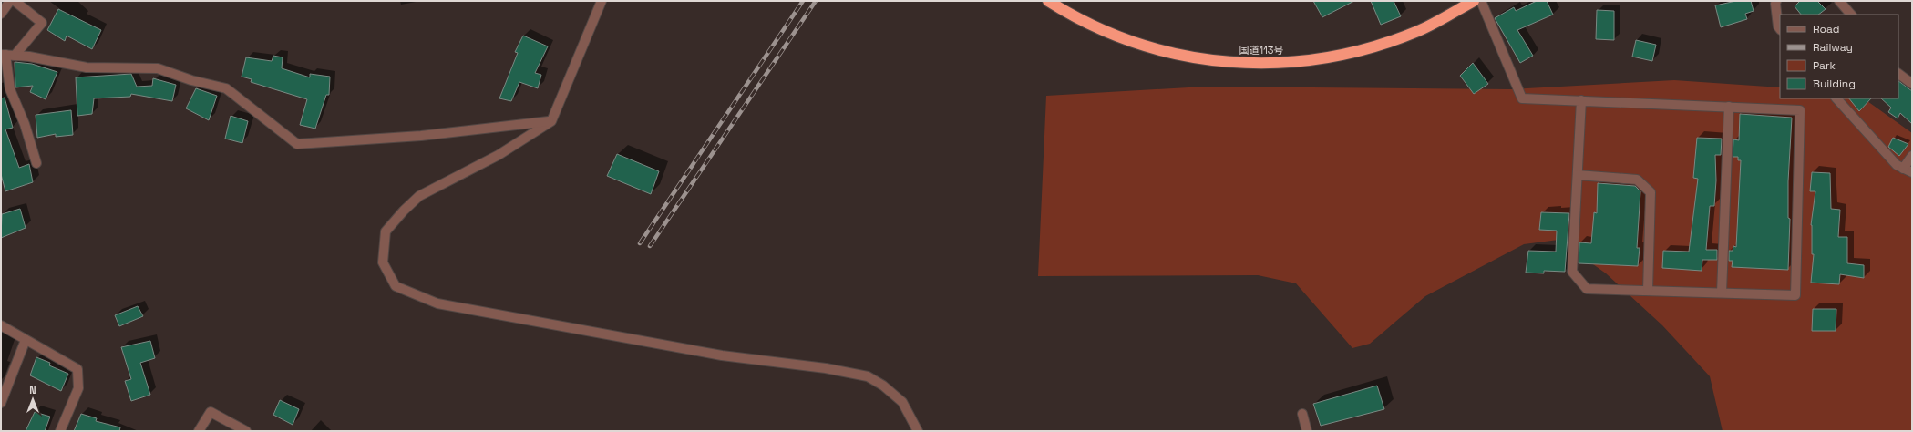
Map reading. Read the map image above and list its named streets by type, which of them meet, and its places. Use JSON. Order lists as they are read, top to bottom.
{
  "streets": {
    "highway": ["国道113号"]
  },
  "legend": [
    "Road",
    "Railway",
    "Park",
    "Building"
  ],
  "north": "top"
}
